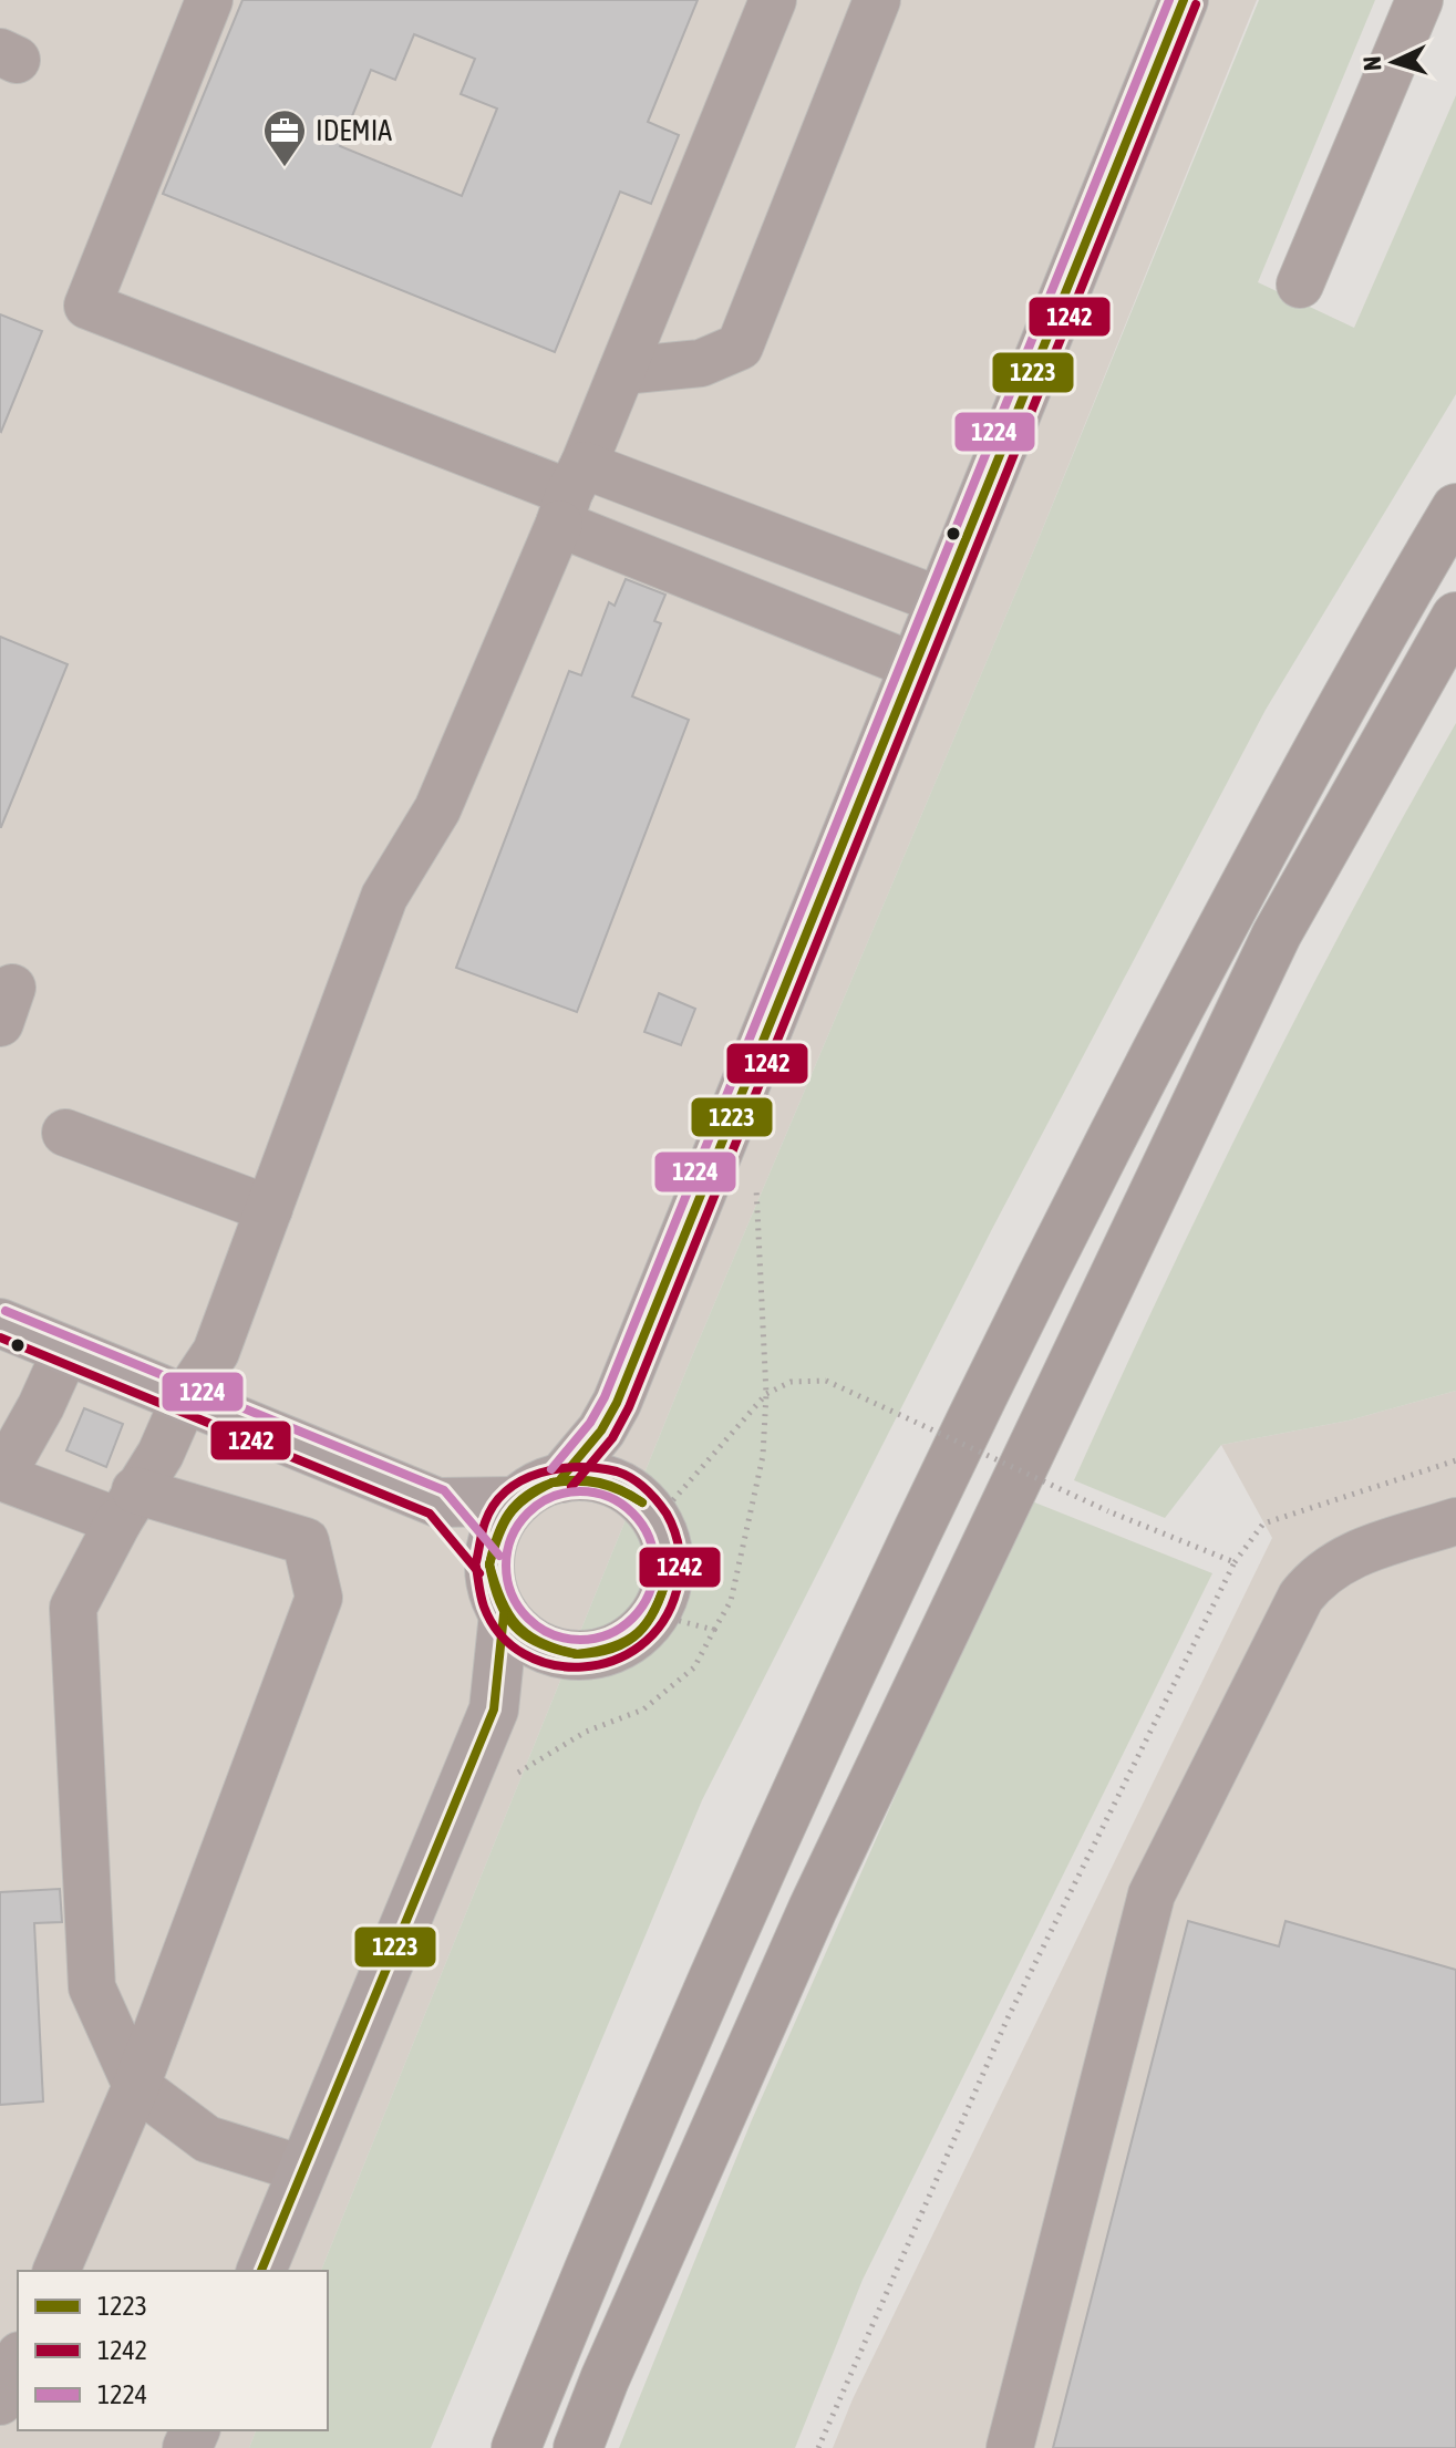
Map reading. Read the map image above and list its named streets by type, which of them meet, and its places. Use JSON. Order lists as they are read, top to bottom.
{
  "places": {
    "office": ["IDEMIA"]
  },
  "lines": ["transit line 1223", "transit line 1224", "transit line 1242"],
  "legend": ["1223", "1242", "1224"],
  "north": "left"
}
